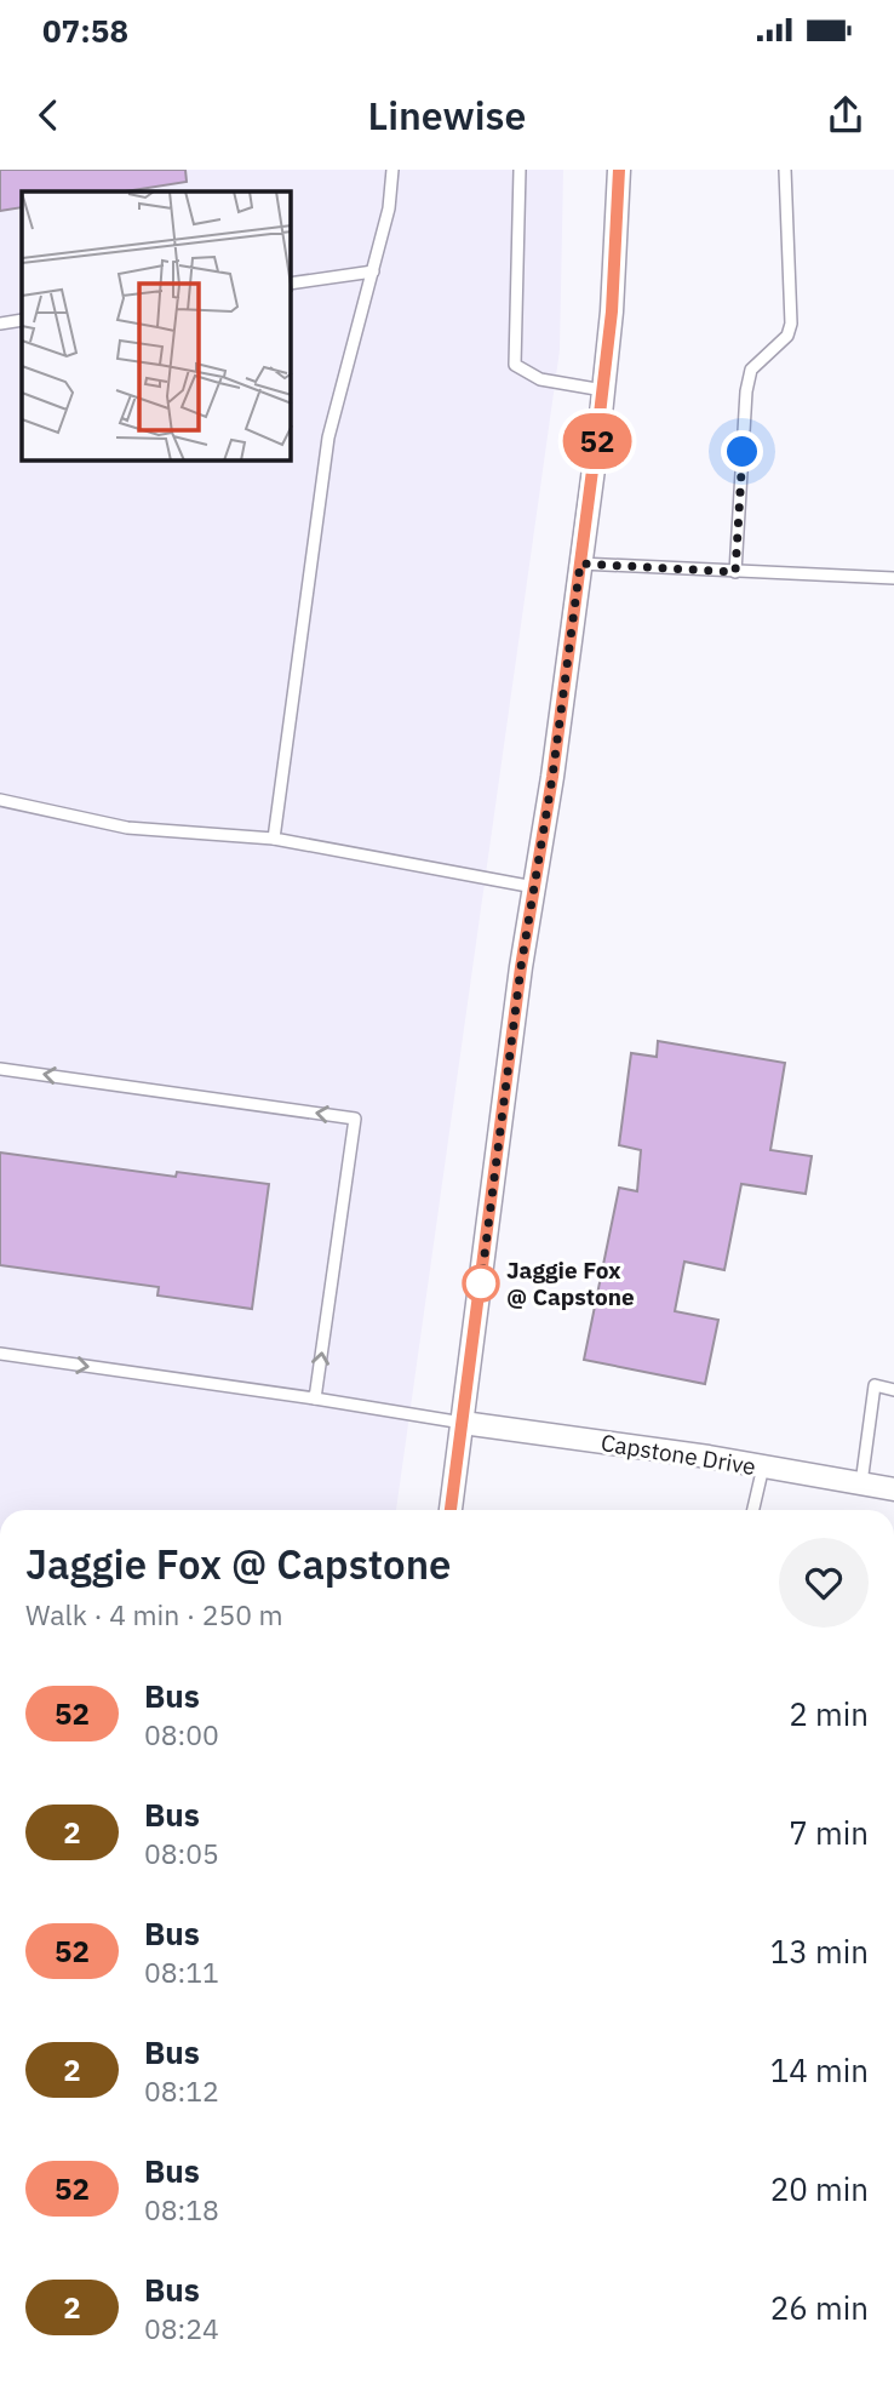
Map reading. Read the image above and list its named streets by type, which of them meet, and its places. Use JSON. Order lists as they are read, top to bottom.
{
  "streets": {
    "street": ["Capstone Drive"]
  },
  "places": ["Jaggie Fox @ Capstone"],
  "lines": ["bus line 52"],
  "page": {
    "status": "07:58",
    "header": "Linewise",
    "on_map": "52",
    "heading": ["Jaggie Fox @ Capstone", "Walk · 4 min · 250 m"],
    "list": [
      {
        "mark": "52",
        "name": "Bus",
        "note": "08:00",
        "value": "2 min"
      },
      {
        "mark": "2",
        "name": "Bus",
        "note": "08:05",
        "value": "7 min"
      },
      {
        "mark": "52",
        "name": "Bus",
        "note": "08:11",
        "value": "13 min"
      },
      {
        "mark": "2",
        "name": "Bus",
        "note": "08:12",
        "value": "14 min"
      },
      {
        "mark": "52",
        "name": "Bus",
        "note": "08:18",
        "value": "20 min"
      },
      {
        "mark": "2",
        "name": "Bus",
        "note": "08:24",
        "value": "26 min"
      }
    ]
  }
}
